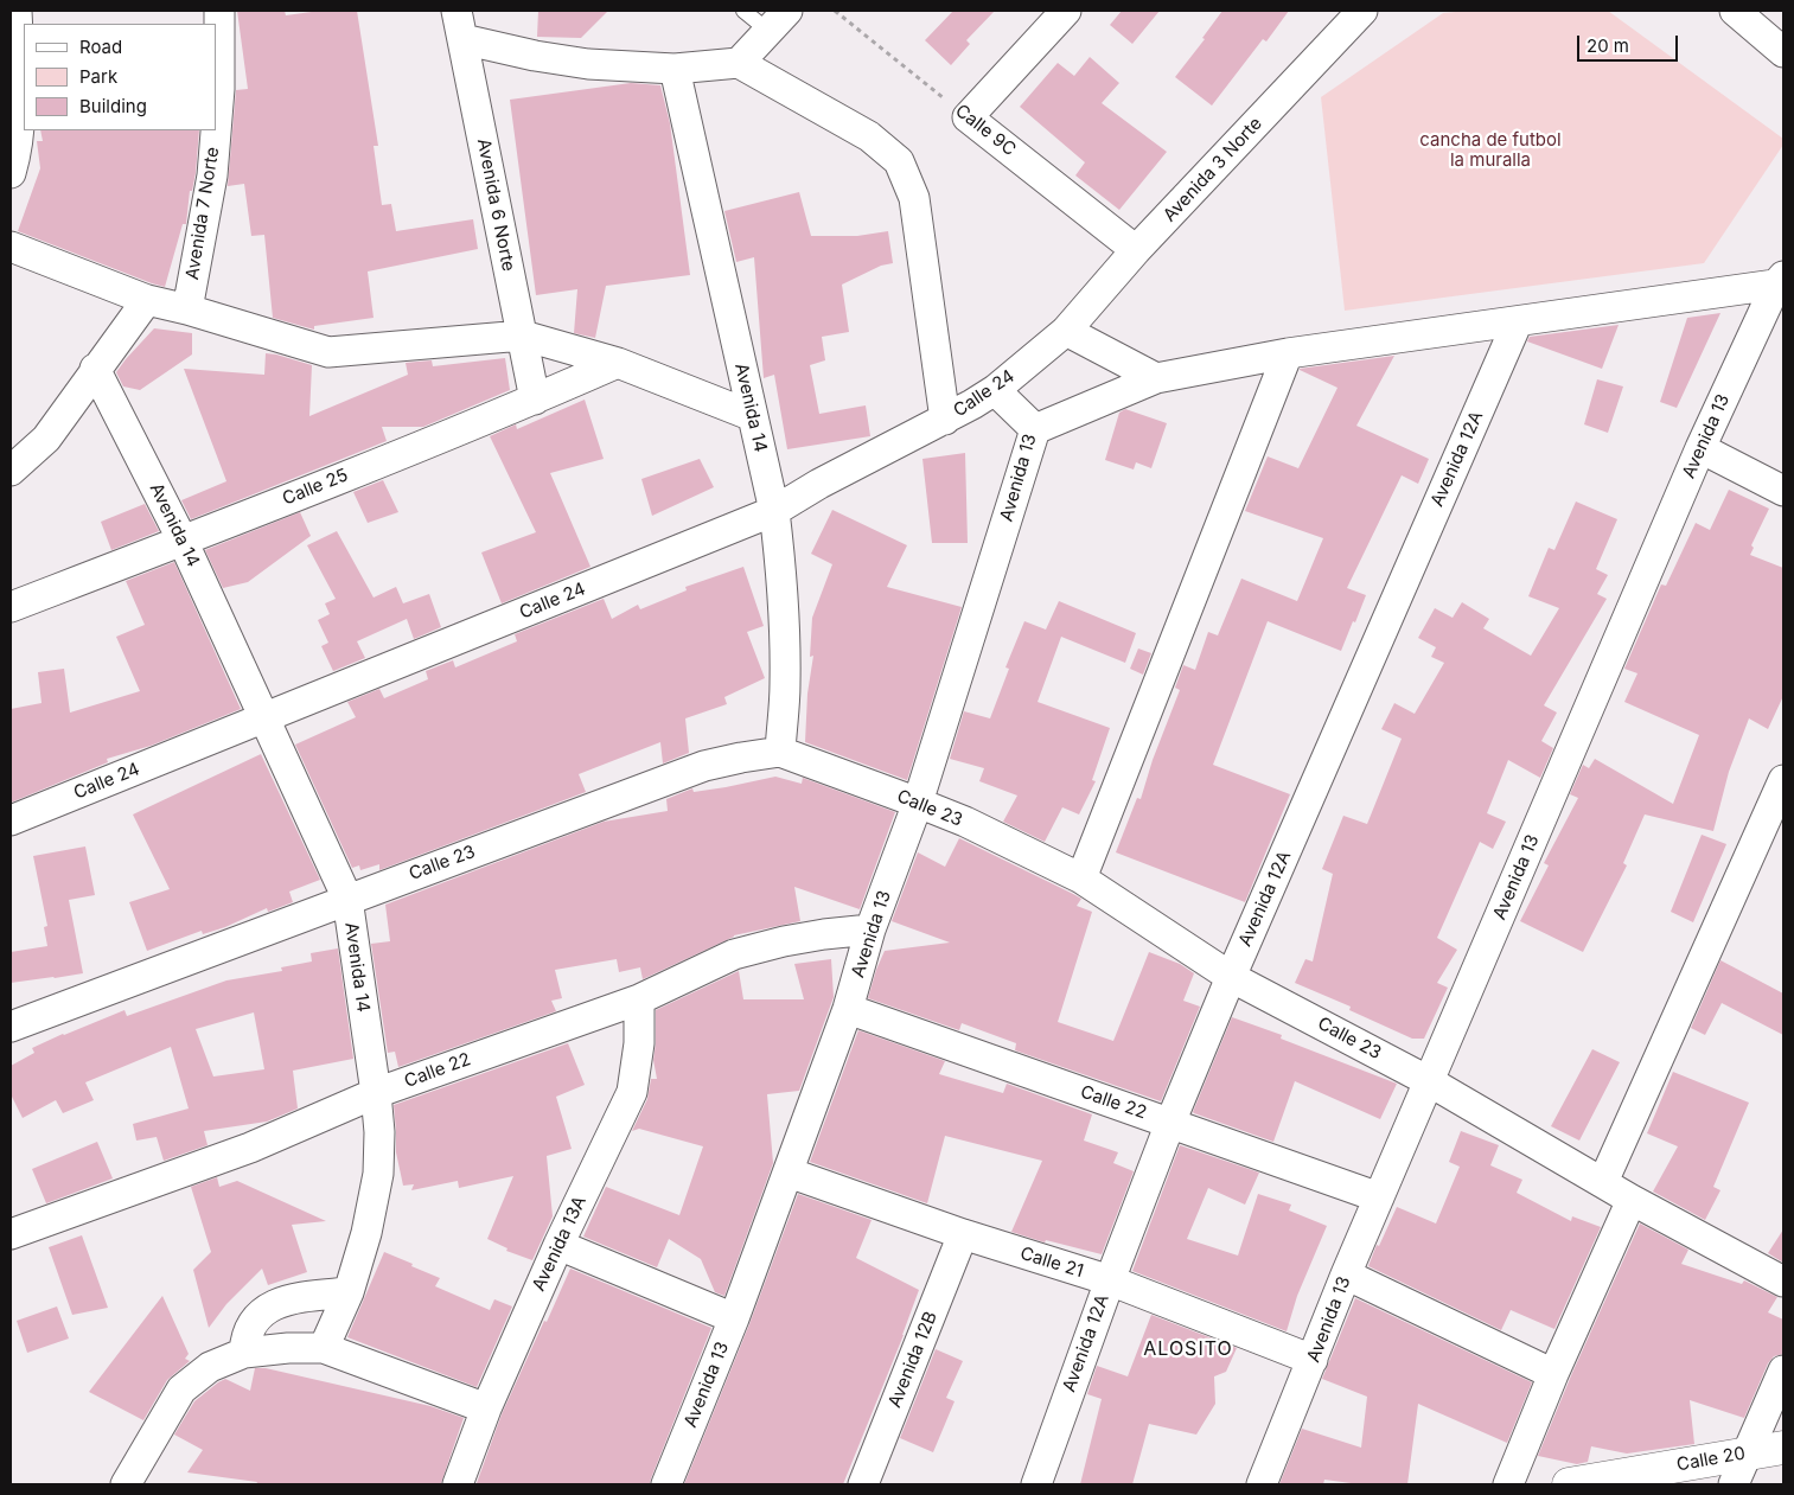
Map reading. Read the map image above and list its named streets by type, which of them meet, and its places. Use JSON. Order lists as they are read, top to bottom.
{
  "streets": {
    "street": [
      "Calle 9C",
      "Avenida 3 Norte",
      "Avenida 6 Norte",
      "Avenida 7 Norte",
      "Calle 24",
      "Avenida 14",
      "Avenida 13",
      "Avenida 12A",
      "Calle 25",
      "Calle 23",
      "Calle 22",
      "Avenida 13A",
      "Calle 21",
      "Avenida 12B",
      "Calle 20"
    ]
  },
  "crossings": [
    ["Calle 9C", "Avenida 3 Norte"],
    ["Avenida 3 Norte", "Calle 24"],
    ["Avenida 6 Norte", "Calle 25"],
    ["Calle 24", "Avenida 14"],
    ["Calle 24", "Avenida 13"],
    ["Avenida 14", "Calle 25"],
    ["Avenida 14", "Calle 23"],
    ["Avenida 14", "Calle 22"],
    ["Avenida 13", "Calle 23"],
    ["Avenida 13", "Calle 22"],
    ["Avenida 13", "Calle 21"],
    ["Avenida 12A", "Calle 23"],
    ["Avenida 12A", "Calle 22"],
    ["Avenida 12A", "Calle 21"],
    ["Calle 22", "Avenida 13A"],
    ["Calle 21", "Avenida 12B"]
  ],
  "districts": ["ALOSITO"],
  "parks": ["cancha de futbol la muralla"],
  "legend": ["Road", "Park", "Building"],
  "scale_bar": "20 m"
}
